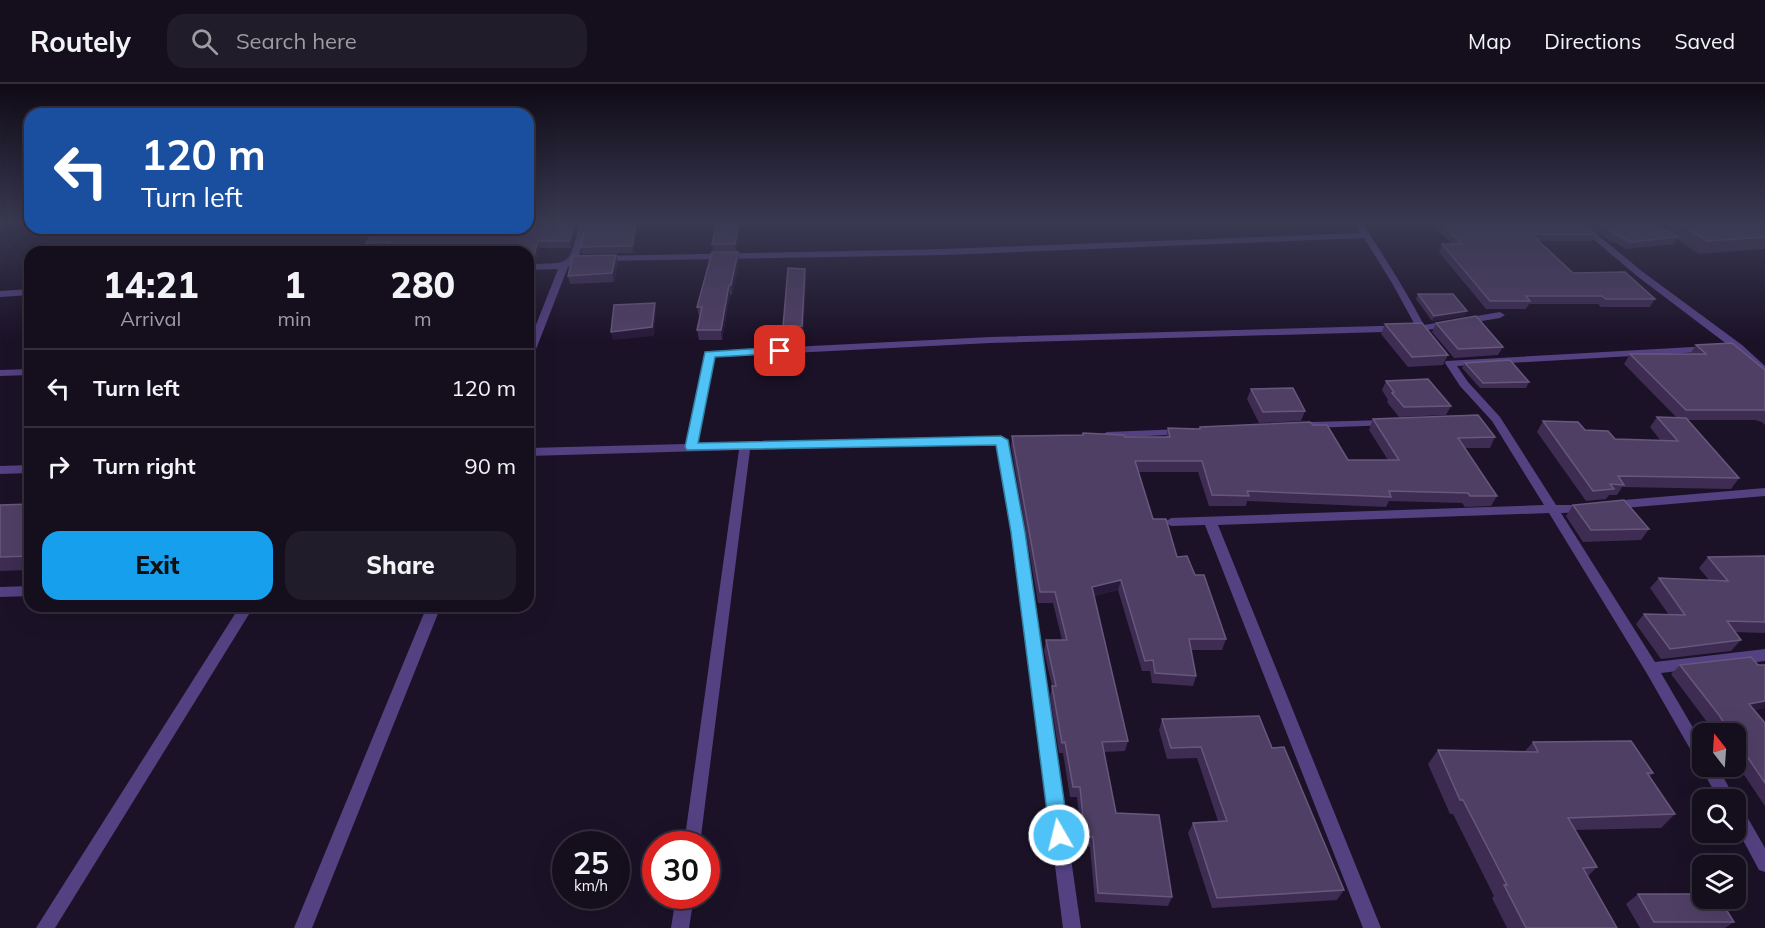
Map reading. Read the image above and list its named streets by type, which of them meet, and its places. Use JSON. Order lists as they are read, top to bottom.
{
  "north": "top",
  "page": {
    "header": "Routely",
    "search": "Search here",
    "nav": ["Map", "Directions", "Saved"],
    "turn": ["120 m", "Turn left"],
    "eta": [
      "14:21",
      "Arrival",
      "1",
      "min",
      "280",
      "m"
    ],
    "list": [
      {
        "name": "Turn left",
        "value": "120 m"
      },
      {
        "name": "Turn right",
        "value": "90 m"
      }
    ],
    "buttons": ["Exit", "Share"],
    "speed": "25 km/h",
    "limit": "30"
  }
}
